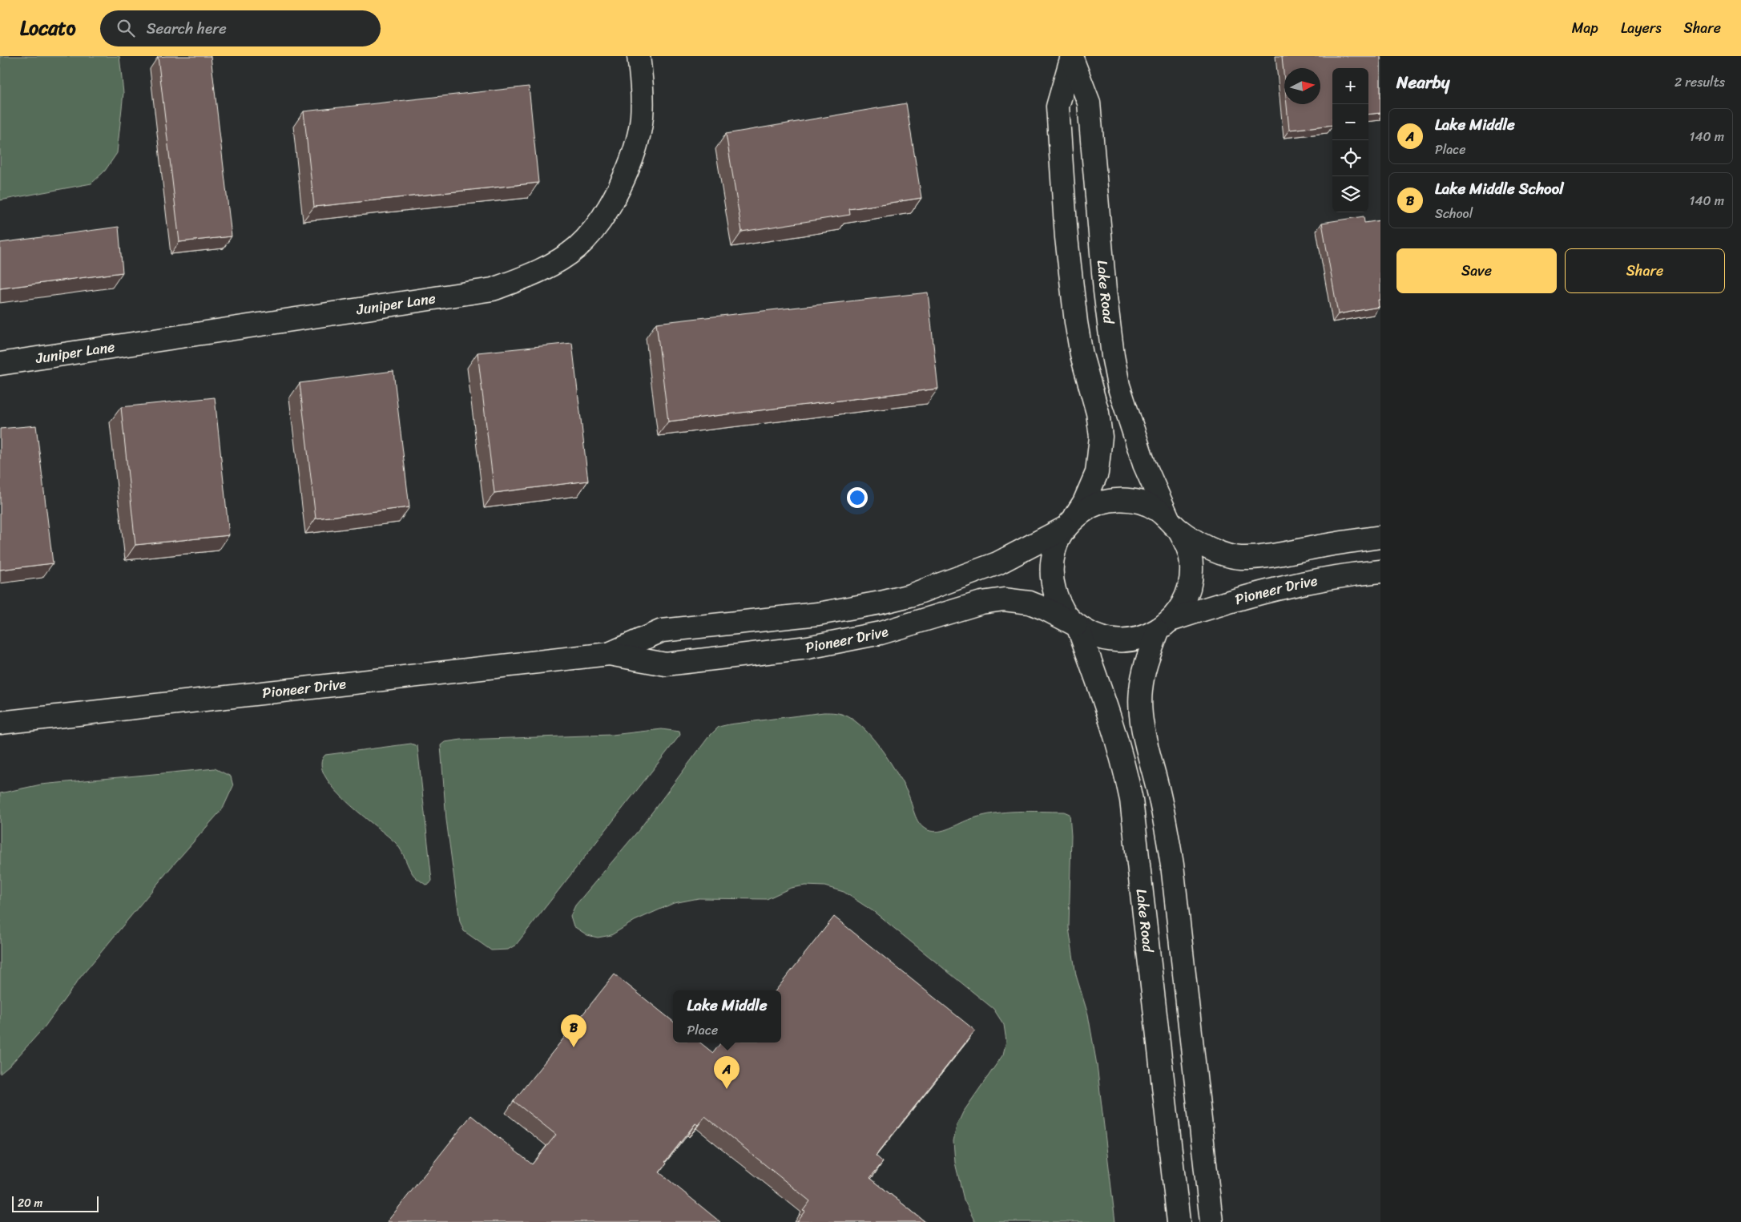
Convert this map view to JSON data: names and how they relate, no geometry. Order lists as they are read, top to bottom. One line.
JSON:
{"streets":{"street":["Lake Road","Juniper Lane","Pioneer Drive"]},"crossings":[["Lake Road","Pioneer Drive"]],"scale_bar":"20 m","north":"right","page":{"header":"Locato","search":"Search here","nav":["Map","Layers","Share"],"heading":["Nearby","2 results"],"map_buttons":["+","−"],"list":[{"mark":"A","name":"Lake Middle","note":"Place","value":"140 m"},{"mark":"B","name":"Lake Middle School","note":"School","value":"140 m"}],"buttons":["Save","Share"],"popup":["Lake Middle","Place"],"pins":["B","A"],"scale":"20 m"}}
